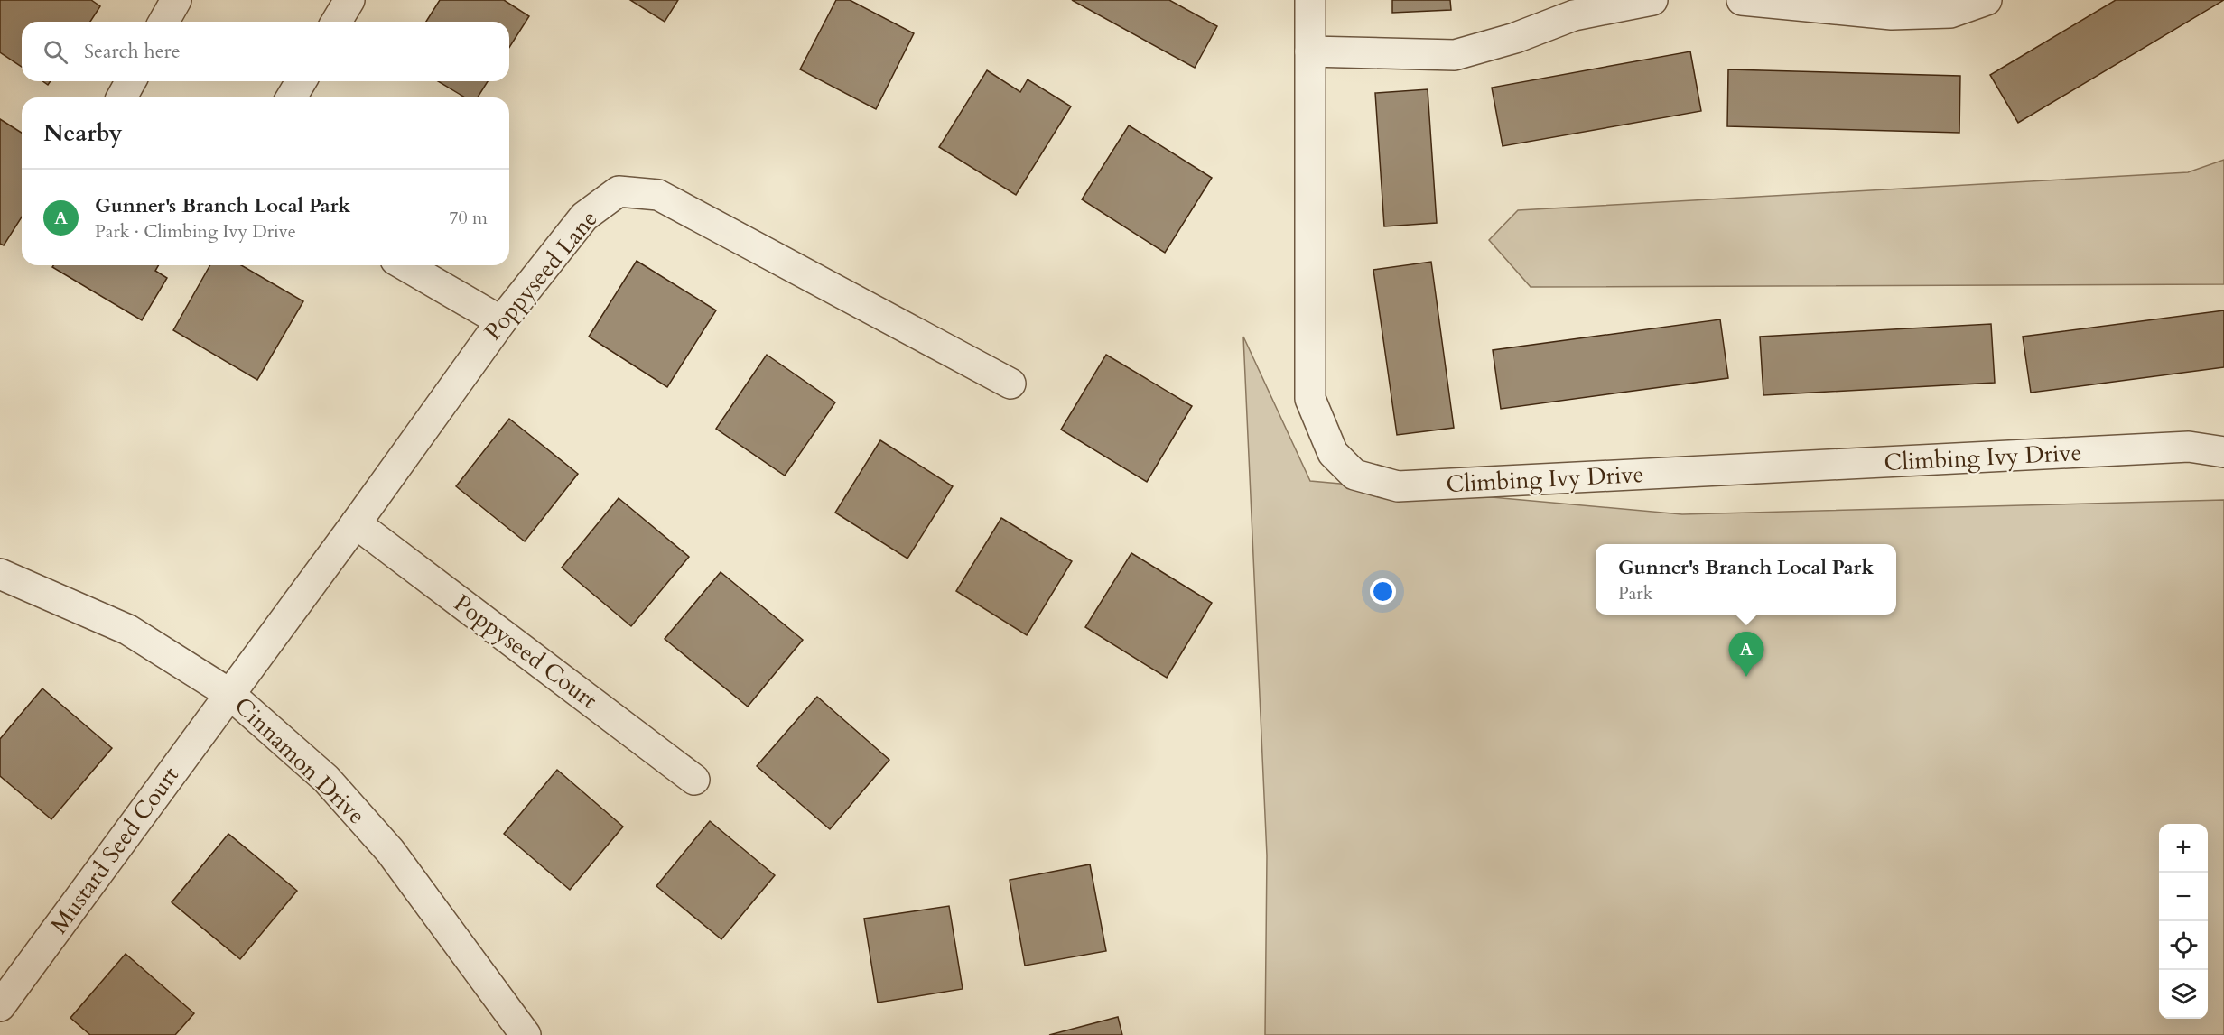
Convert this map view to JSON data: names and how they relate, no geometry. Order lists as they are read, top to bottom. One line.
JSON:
{"streets":{"street":["Poppyseed Lane","Climbing Ivy Drive","Poppyseed Court","Cinnamon Drive","Mustard Seed Court"]},"crossings":[["Poppyseed Lane","Poppyseed Court"],["Poppyseed Lane","Cinnamon Drive"],["Poppyseed Lane","Mustard Seed Court"],["Cinnamon Drive","Mustard Seed Court"]],"page":{"search":"Search here","heading":"Nearby","list":[{"mark":"A","name":"Gunner's Branch Local Park","note":"Park · Climbing Ivy Drive","value":"70 m"}],"popup":["Gunner's Branch Local Park","Park"],"pins":"A","map_buttons":["+","−"]}}
